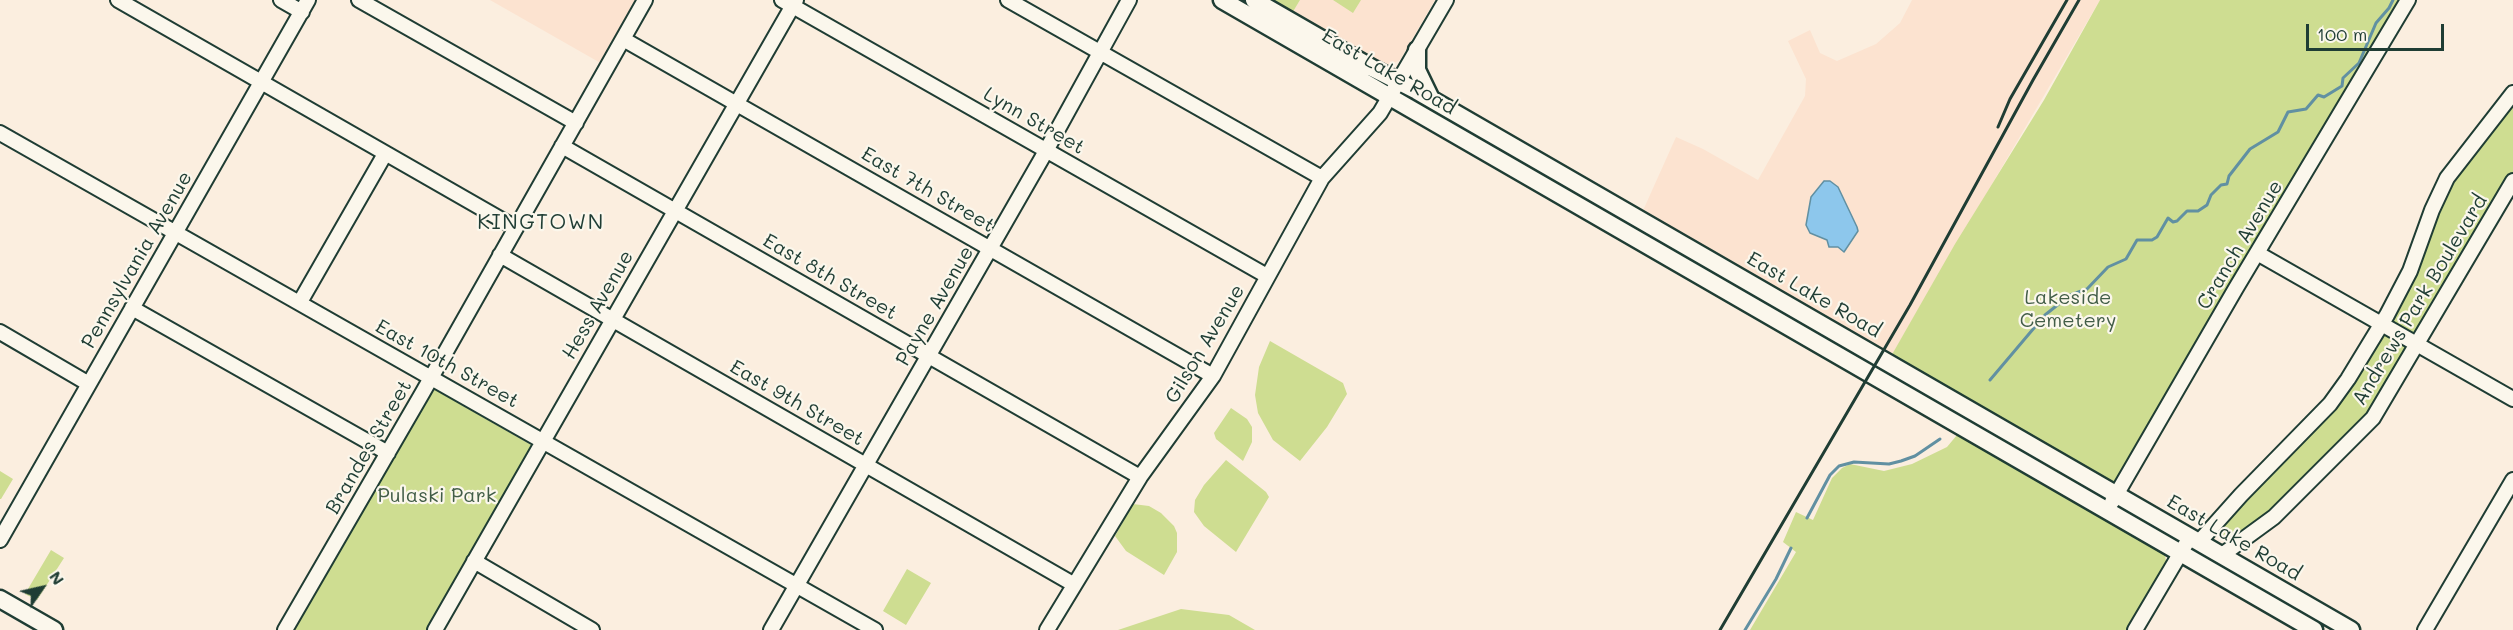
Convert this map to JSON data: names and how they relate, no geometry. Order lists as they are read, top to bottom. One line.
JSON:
{"streets":{"main road":["East Lake Road"],"street":["Lynn Street","East 7th Street","Cranch Avenue","Pennsylvania Avenue","East 8th Street","Andrews Park Boulevard","Hess Avenue","Payne Avenue","Gilson Avenue","East 10th Street","East 9th Street","Brandes Street"]},"crossings":[["East Lake Road","Cranch Avenue"],["East Lake Road","Andrews Park Boulevard"],["East Lake Road","Gilson Avenue"],["Lynn Street","Hess Avenue"],["Lynn Street","Payne Avenue"],["Lynn Street","Gilson Avenue"],["East 7th Street","Hess Avenue"],["East 7th Street","Payne Avenue"],["East 7th Street","Gilson Avenue"],["East 7th Street","Brandes Street"],["Pennsylvania Avenue","East 10th Street"],["East 8th Street","Hess Avenue"],["East 8th Street","Payne Avenue"],["East 8th Street","Gilson Avenue"],["East 8th Street","Brandes Street"],["Hess Avenue","East 10th Street"],["Hess Avenue","East 9th Street"],["Payne Avenue","East 10th Street"],["Payne Avenue","East 9th Street"],["Gilson Avenue","East 9th Street"],["East 10th Street","Brandes Street"],["East 9th Street","Brandes Street"]],"districts":["KINGTOWN"],"parks":["Lakeside Cemetery","Pulaski Park"],"scale_bar":"100 m","north":"top right"}
